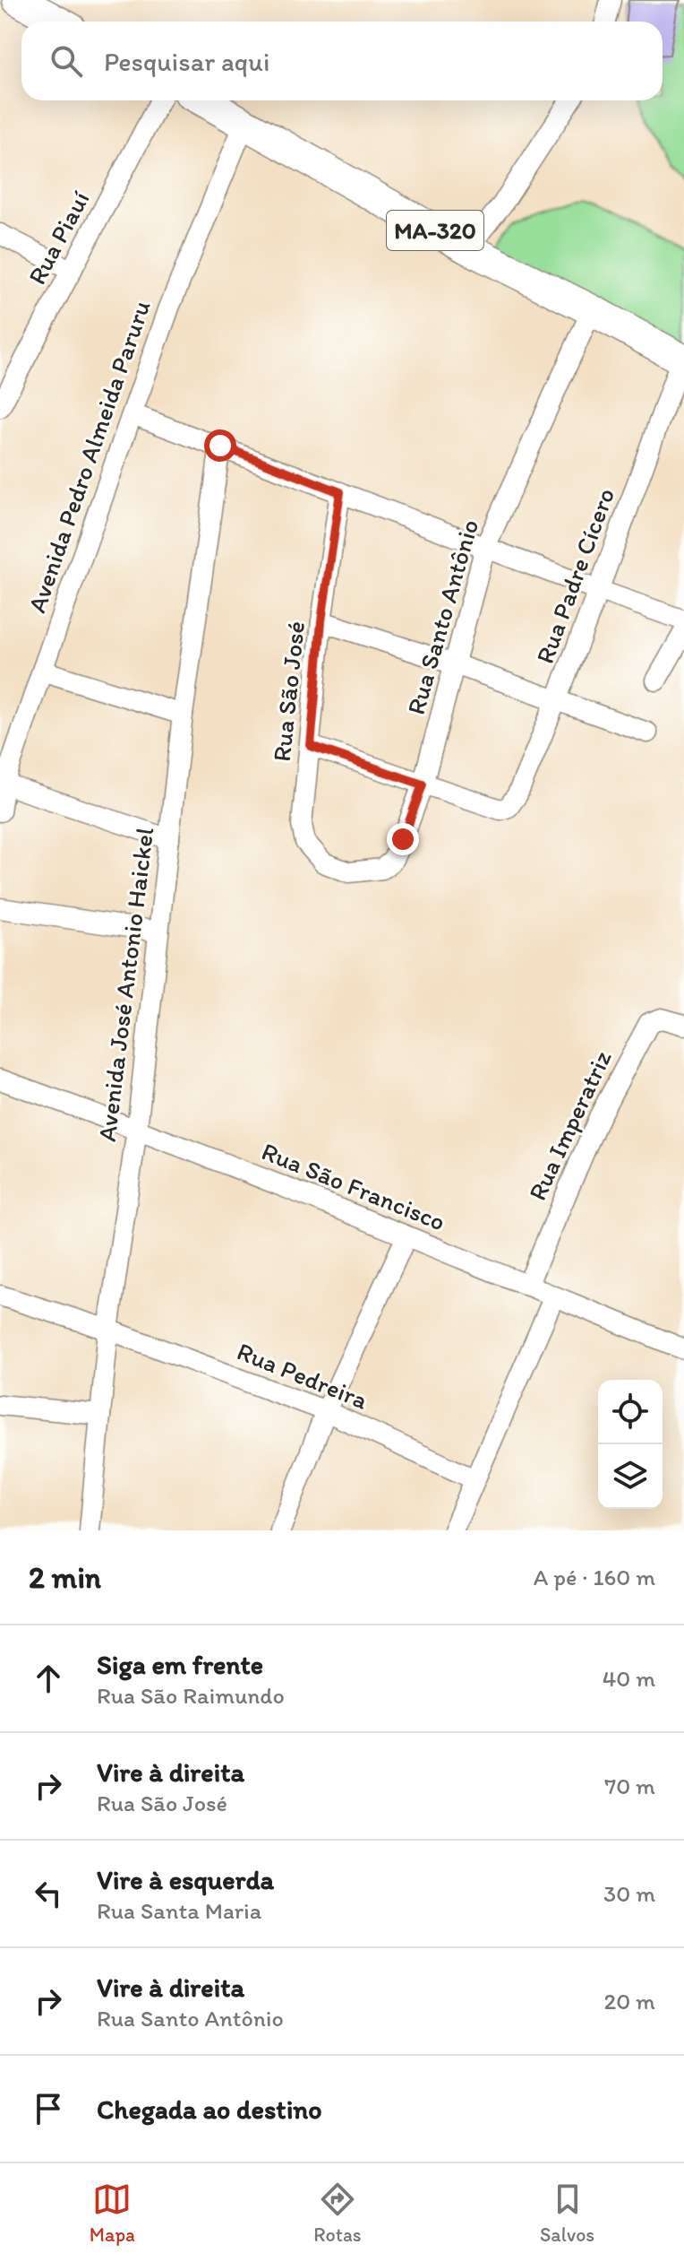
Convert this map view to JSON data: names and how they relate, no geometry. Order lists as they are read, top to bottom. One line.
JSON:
{"streets":{"main road":["MA-320"],"street":["Rua Piauí","Avenida Pedro Almeida Paruru","Rua Padre Cícero","Rua Santo Antônio","Rua São José","Avenida José Antonio Haickel","Rua Imperatriz","Rua São Francisco","Rua Pedreira"]},"crossings":[["MA-320","Avenida Pedro Almeida Paruru"],["MA-320","Rua Padre Cícero"],["MA-320","Rua Santo Antônio"],["Rua Padre Cícero","Rua Santo Antônio"],["Rua Santo Antônio","Rua São José"],["Avenida José Antonio Haickel","Rua São Francisco"],["Avenida José Antonio Haickel","Rua Pedreira"],["Rua Imperatriz","Rua São Francisco"]],"page":{"search":"Pesquisar aqui","heading":["2 min","A pé · 160 m"],"list":[["Siga em frente","Rua São Raimundo","40 m"],["Vire à direita","Rua São José","70 m"],["Vire à esquerda","Rua Santa Maria","30 m"],["Vire à direita","Rua Santo Antônio","20 m"],"Chegada ao destino"],"nav":["Mapa","Rotas","Salvos"]}}
